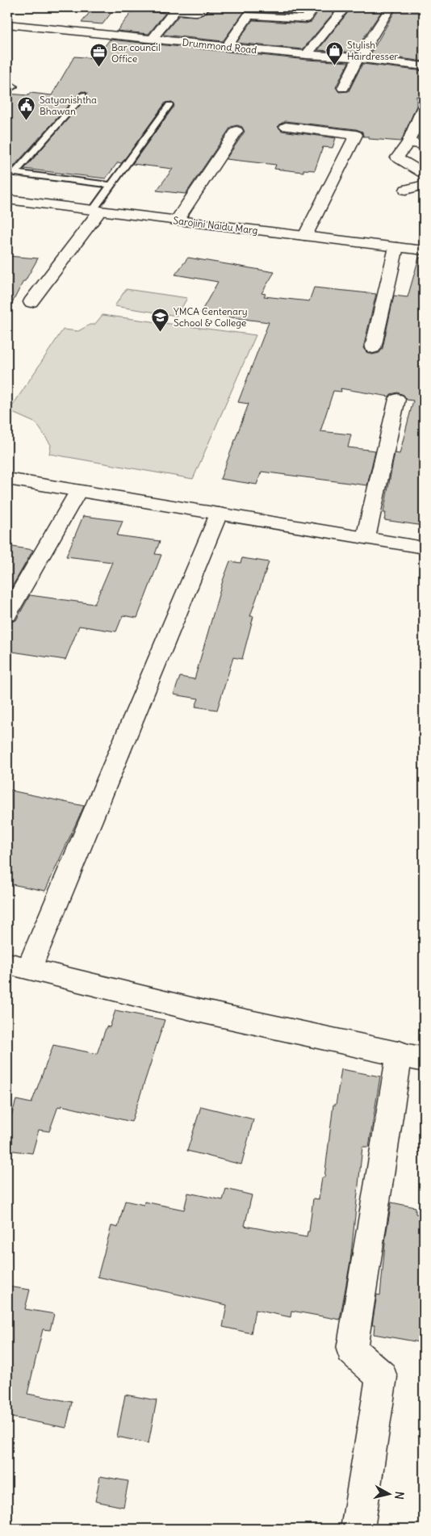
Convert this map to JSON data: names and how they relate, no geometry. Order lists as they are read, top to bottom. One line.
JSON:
{"streets":{"street":["Drummond Road","Sarojini Naidu Marg"]},"places":{"shop":["Stylish Hairdresser"],"office":["Bar council Office"],"public building":["Satyanishtha Bhawan"],"school or university":["YMCA Centenary School & College"]},"north":"right"}
